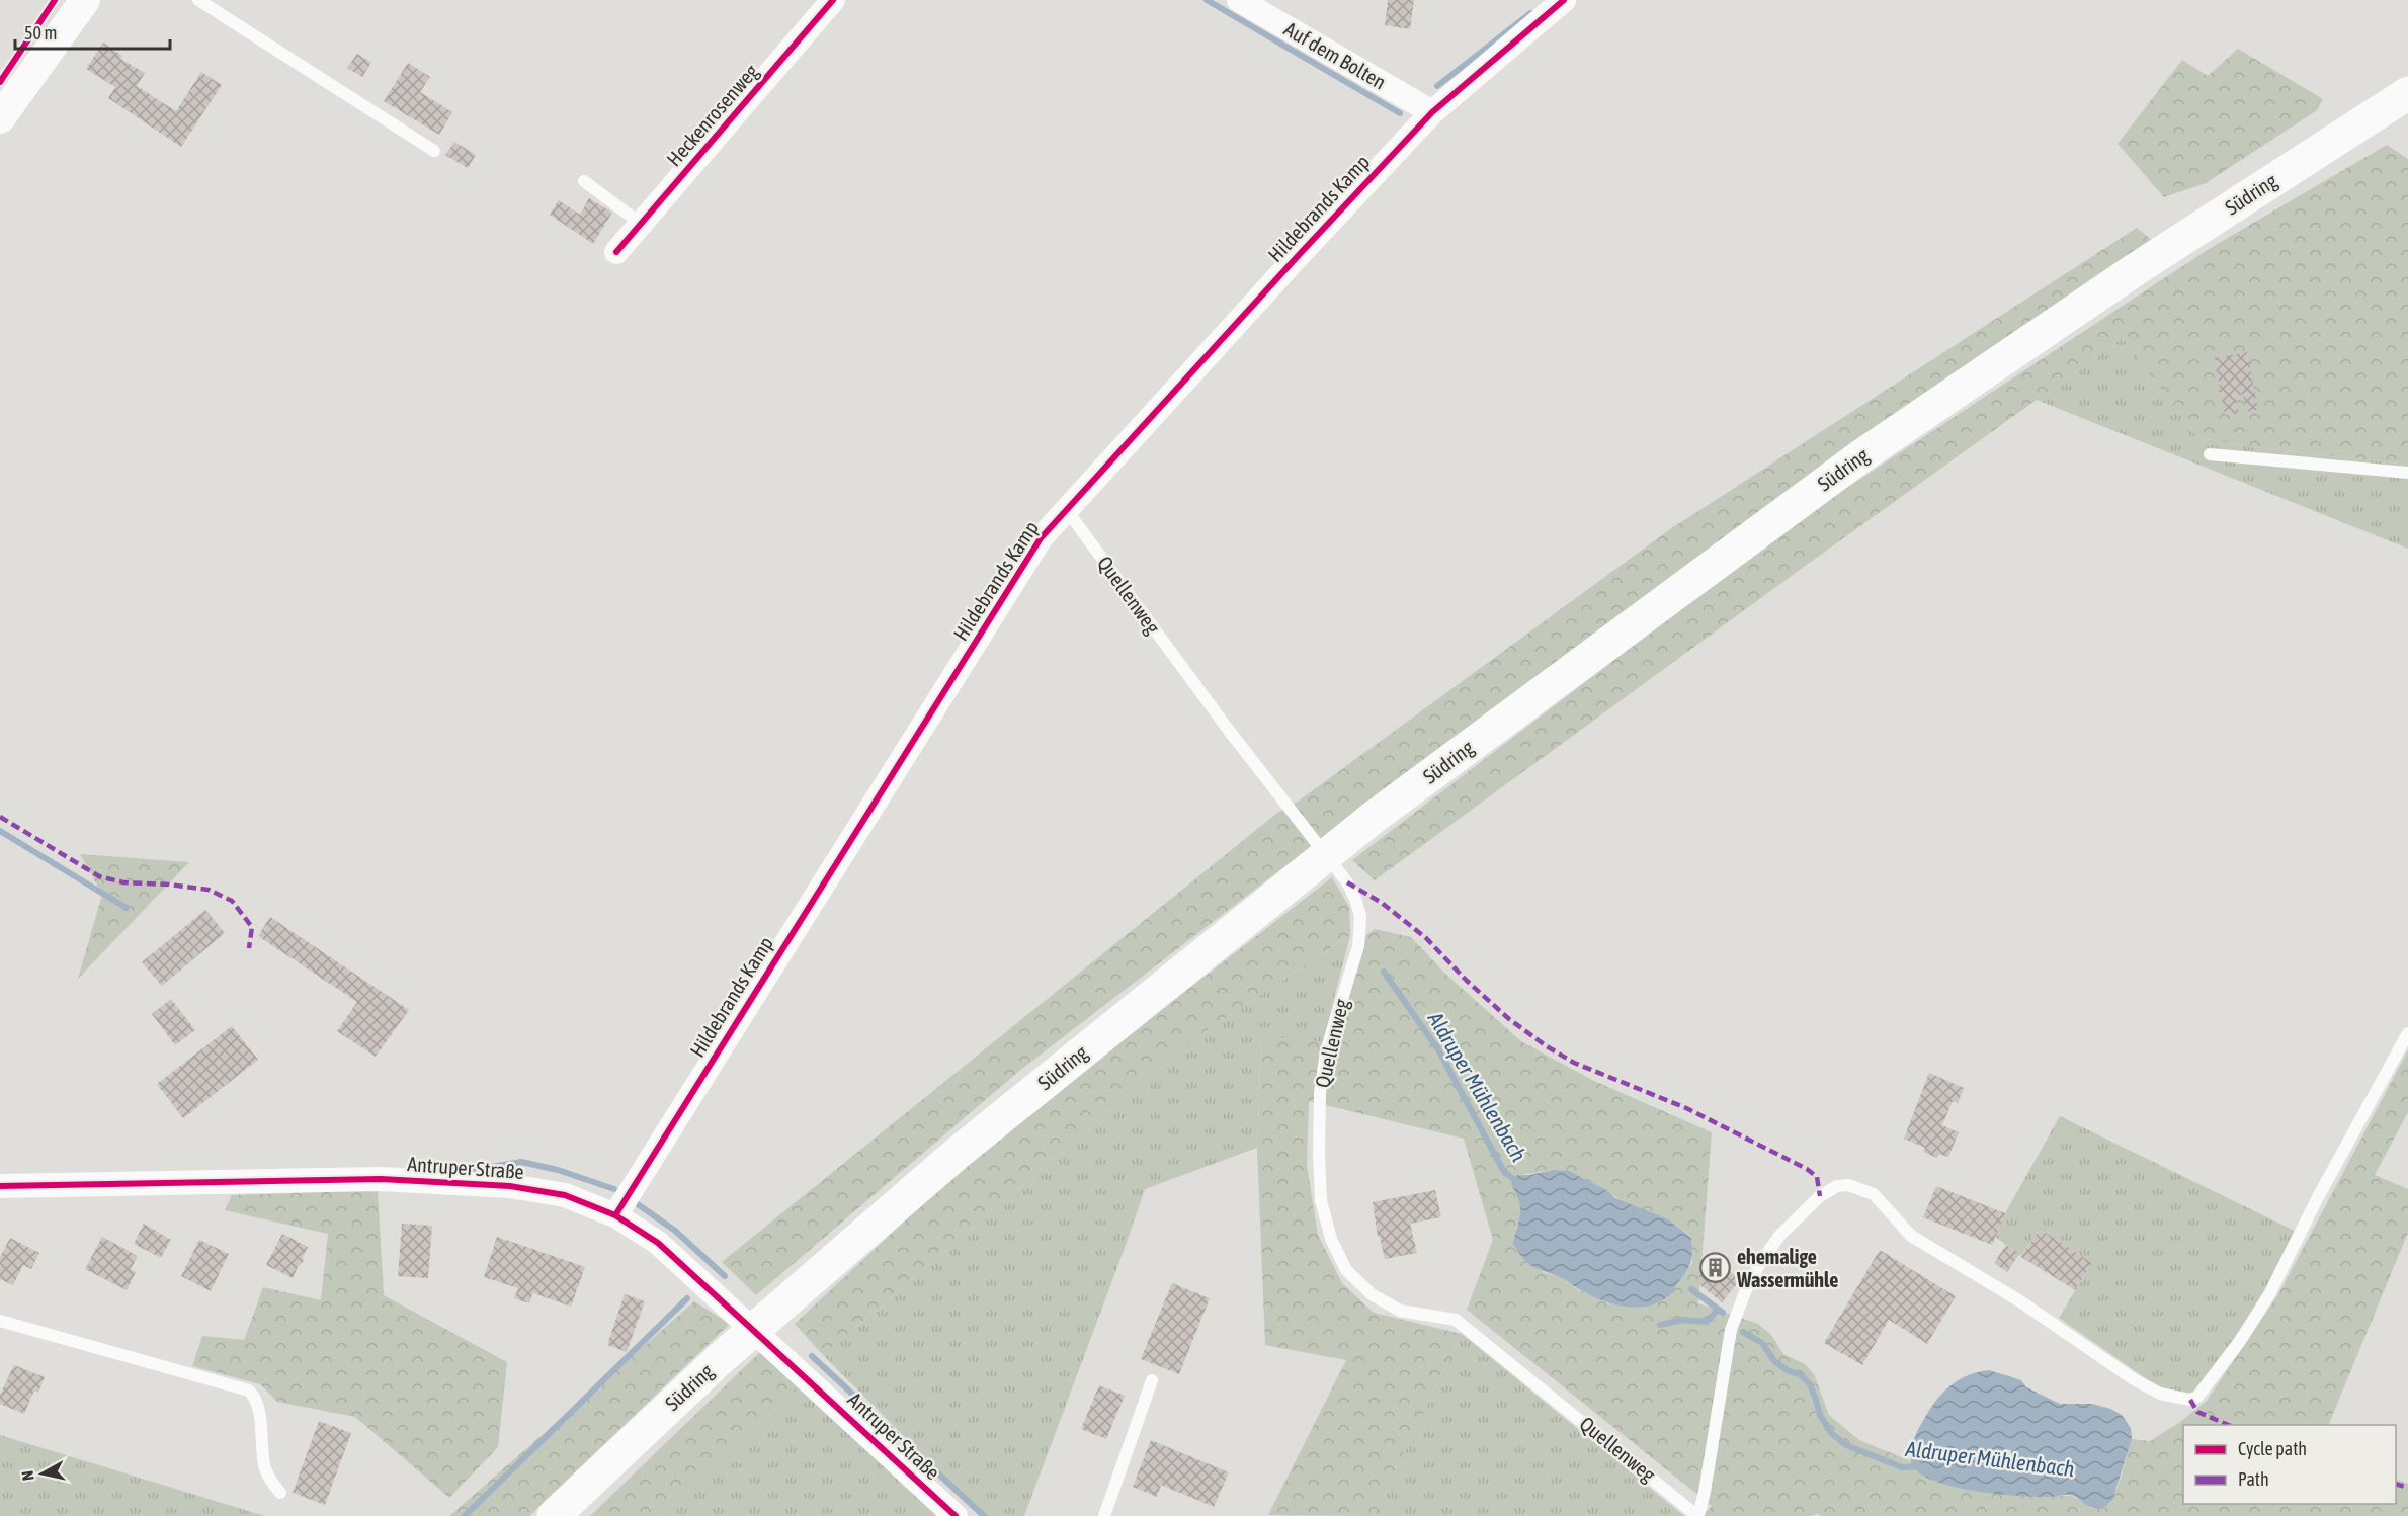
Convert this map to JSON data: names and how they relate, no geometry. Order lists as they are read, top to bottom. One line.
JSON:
{"streets":{"main road":["Südring"],"street":["Auf dem Bolten","Heckenrosenweg","Hildebrands Kamp","Antruper Straße"],"lane":["Quellenweg"]},"crossings":[["Auf dem Bolten","Hildebrands Kamp"],["Hildebrands Kamp","Quellenweg"],["Hildebrands Kamp","Antruper Straße"]],"water":["Aldruper Mühlenbach"],"places":{"building":["ehemalige Wassermühle"]},"legend":["Cycle path","Path"],"scale_bar":"50 m","north":"left"}
